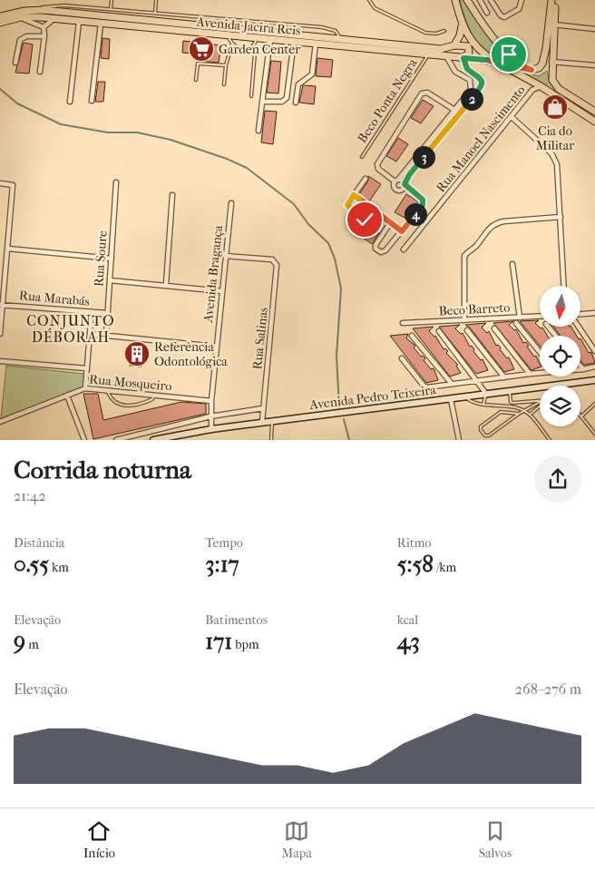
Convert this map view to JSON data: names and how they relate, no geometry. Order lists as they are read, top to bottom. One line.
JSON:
{"streets":{"main road":["Avenida Jacira Reis"],"street":["Rua Manoel Nascimento","Rua Soure","Avenida Bragança","Rua Marabás","Beco Barreto","Rua Salinas","Rua Mosqueiro","Avenida Pedro Teixeira"],"lane":["Beco Ponta Negra"]},"crossings":[["Avenida Jacira Reis","Beco Ponta Negra"],["Rua Soure","Rua Marabás"],["Avenida Bragança","Rua Salinas"],["Avenida Bragança","Rua Mosqueiro"],["Avenida Bragança","Avenida Pedro Teixeira"],["Rua Salinas","Avenida Pedro Teixeira"]],"districts":["CONJUNTO DÉBORAH"],"places":{"supermarket":["Garden Center"],"shop":["Cia do Militar"],"building":["Referência Odontológica"]},"north":"bottom","page":{"pins":["2","3","4"],"heading":["Corrida noturna","21:42"],"stats":[["Distância","0.55 km"],["Tempo","3:17"],["Ritmo","5:58 /km"],["Elevação","9 m"],["Batimentos","171 bpm"],["kcal","43"]],"chart":["Elevação","268–276 m"],"tabs":["Início","Mapa","Salvos"]}}
